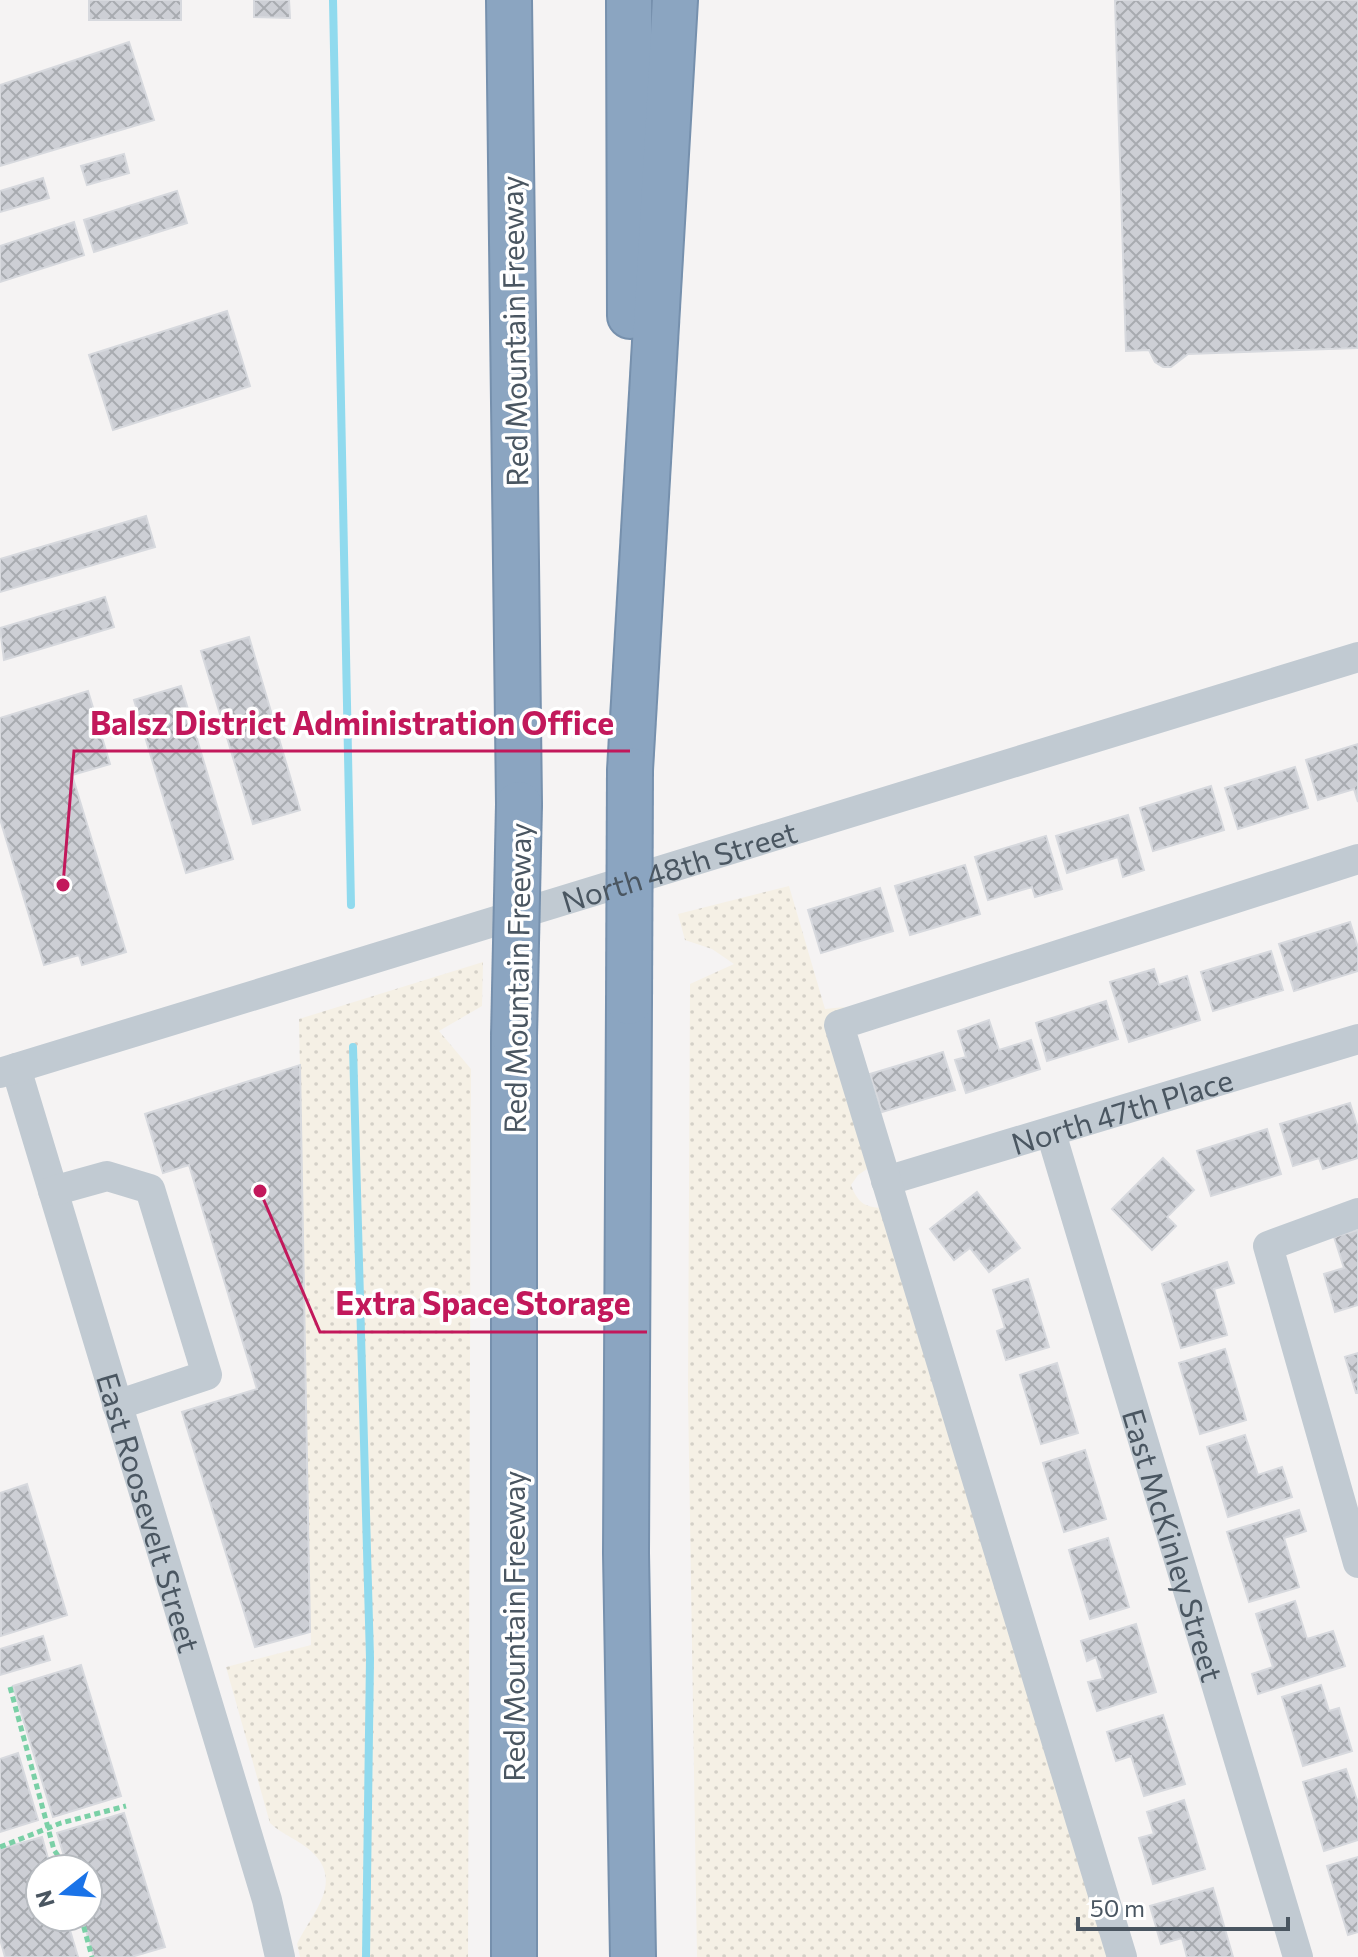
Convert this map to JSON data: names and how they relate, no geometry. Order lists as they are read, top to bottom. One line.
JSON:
{"streets":{"highway":["Red Mountain Freeway"],"street":["North 48th Street","North 47th Place","East Roosevelt Street","East McKinley Street"]},"crossings":[["North 48th Street","East Roosevelt Street"],["North 47th Place","East McKinley Street"]],"places":["Balsz District Administration Office","Extra Space Storage"],"scale_bar":"50 m","north":"left"}
